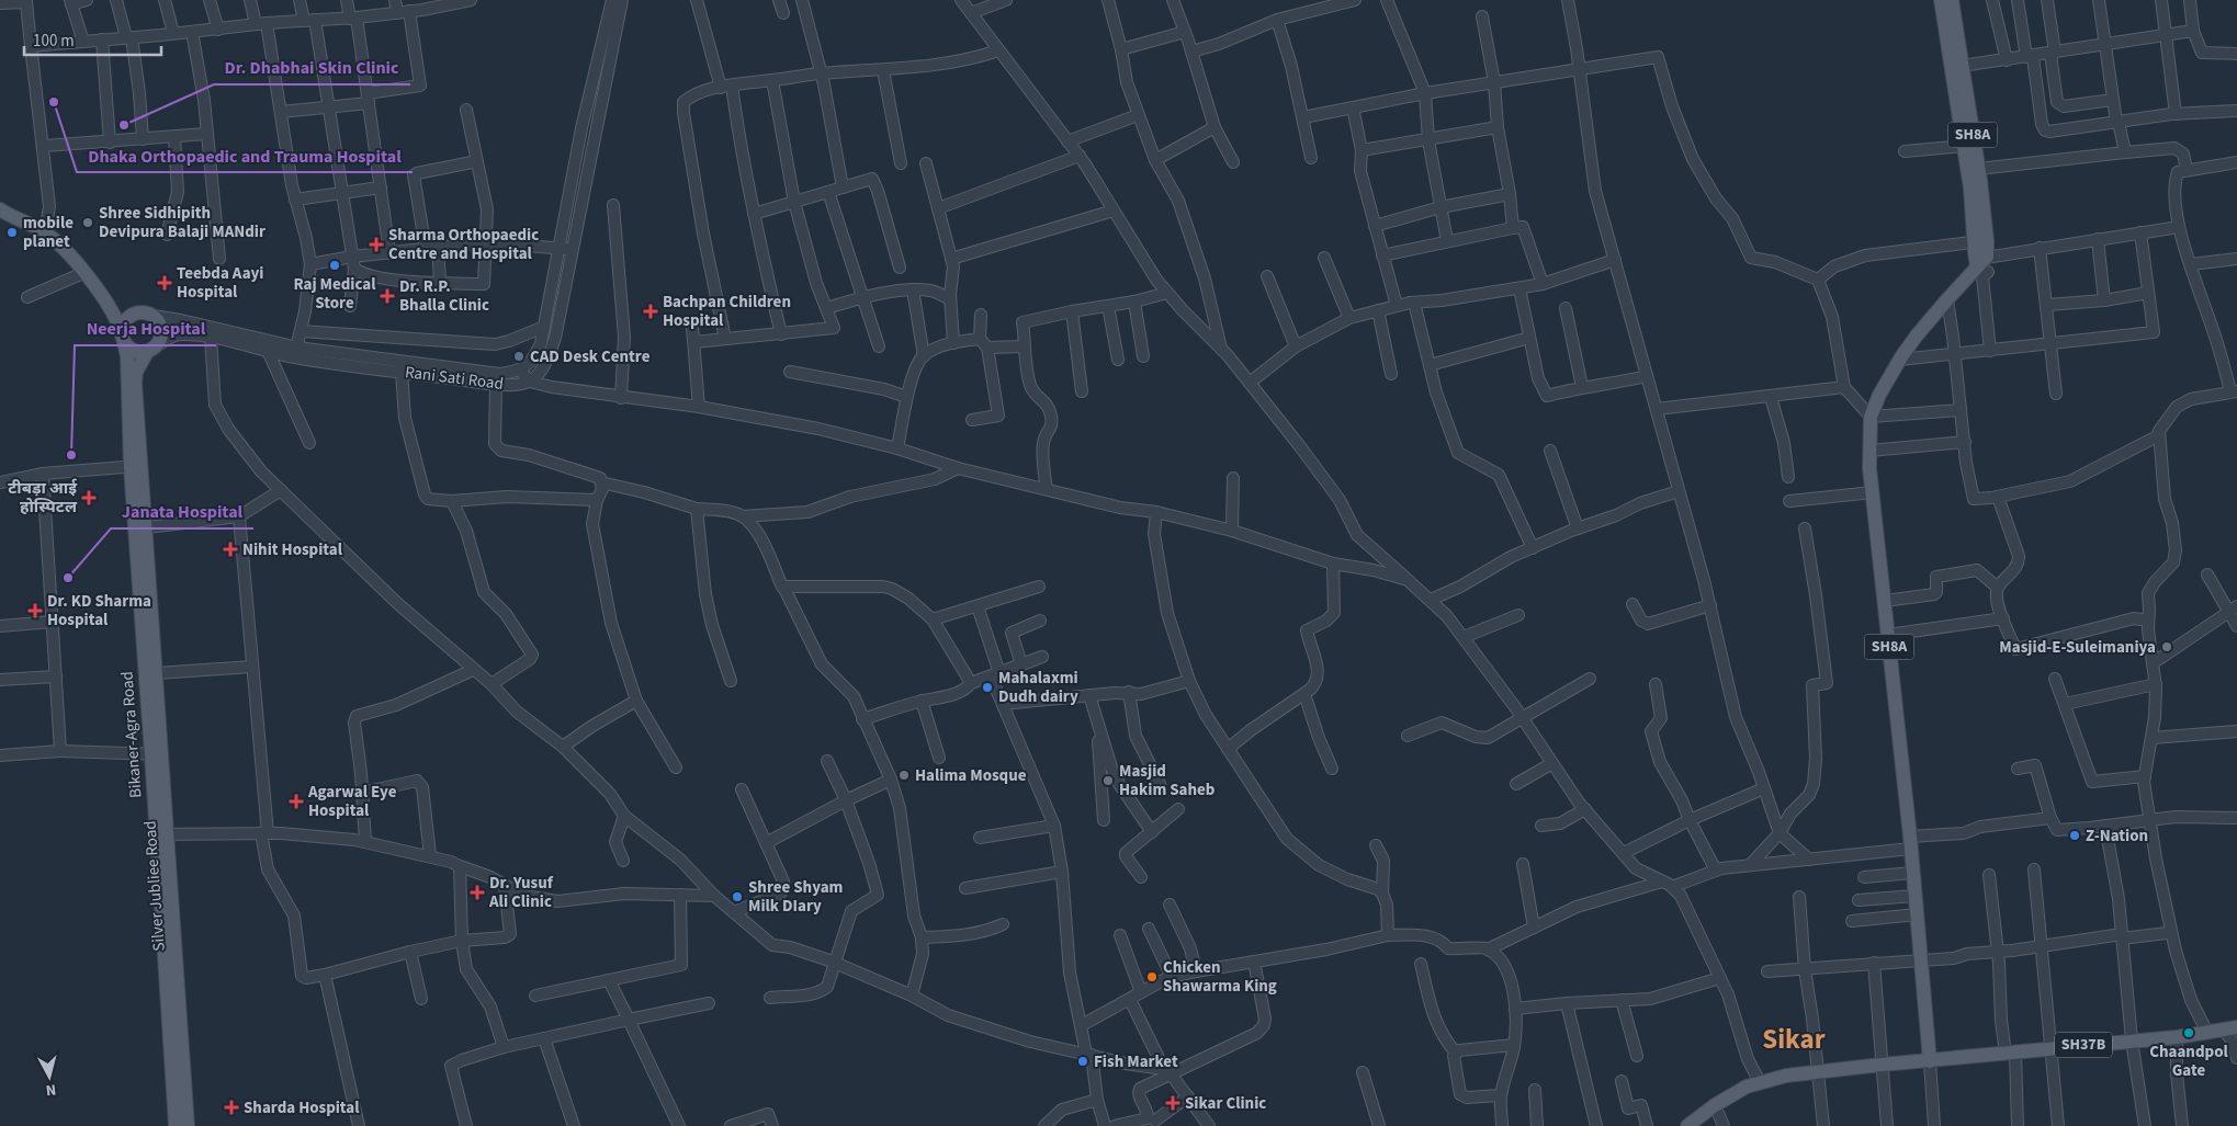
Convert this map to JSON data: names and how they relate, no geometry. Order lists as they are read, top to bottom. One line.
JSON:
{"streets":{"main road":["SH8A","Bikaner-Agra Road","Silver Jubliee Road","SH37B"],"street":["Rani Sati Road"]},"crossings":[["SH8A","SH37B"],["Rani Sati Road","Bikaner-Agra Road"],["Rani Sati Road","Silver Jubliee Road"],["Bikaner-Agra Road","Silver Jubliee Road"]],"districts":["Sikar"],"places":{"other":["Dhaka Orthopaedic and Trauma Hospital","Dr. Dhabhai Skin Clinic","Shree Sidhipith Devipura Balaji MANdir","mobile planet","Raj Medical Store","CAD Desk Centre","Neerja Hospital","Janata Hospital","Masjid-E-Suleimaniya","Mahalaxmi Dudh dairy","Halima Mosque","Masjid Hakim Saheb","Z-Nation","Shree Shyam Milk DIary","Chicken Shawarma King","Chaandpol Gate","Fish Market"],"health":["Sharma Orthopaedic Centre and Hospital","Teebda Aayi Hospital","Dr. R.P. Bhalla Clinic","Bachpan Children Hospital","टीबड़ा आई होस्पिटल","Nihit Hospital","Dr. KD Sharma Hospital","Agarwal Eye Hospital","Dr. Yusuf Ali Clinic","Sikar Clinic","Sharda Hospital"]},"scale_bar":"100 m","north":"bottom"}
